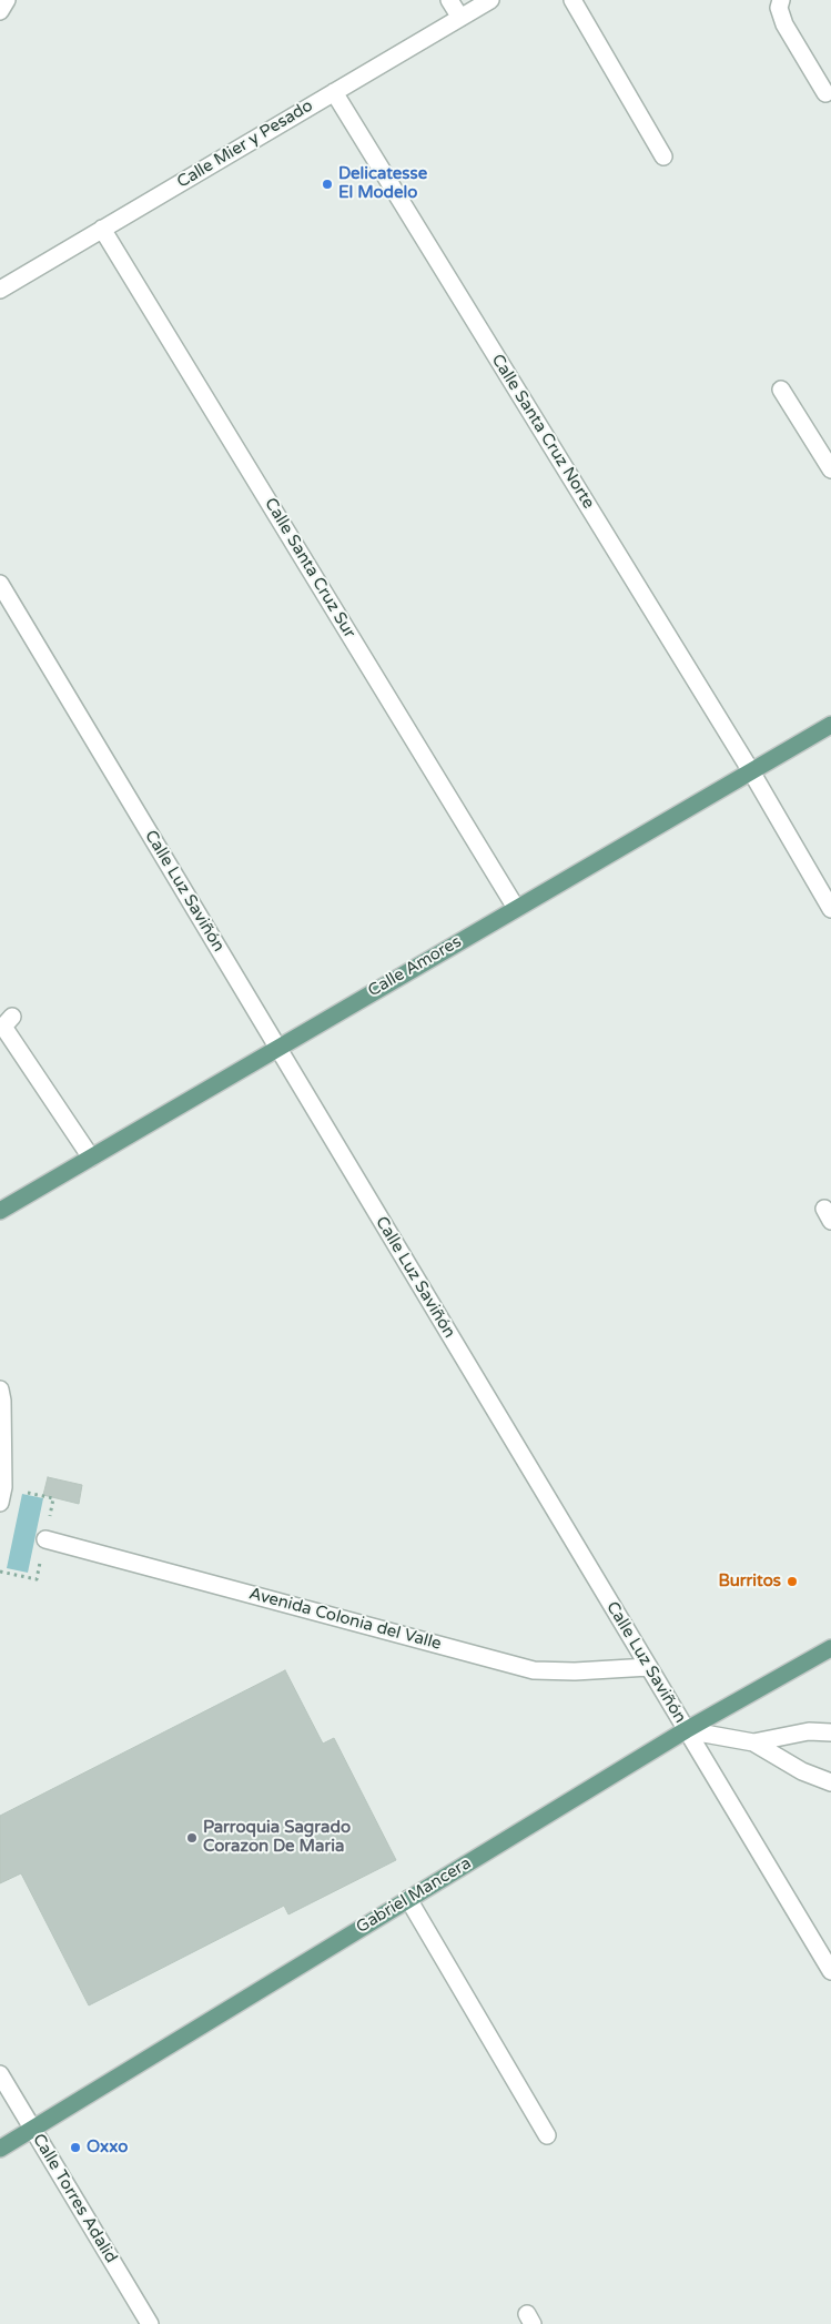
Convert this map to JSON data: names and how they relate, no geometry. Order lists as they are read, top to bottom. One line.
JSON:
{"streets":{"main road":["Calle Amores","Gabriel Mancera"],"street":["Calle Mier y Pesado","Calle Santa Cruz Norte","Calle Santa Cruz Sur","Calle Luz Saviñón","Avenida Colonia del Valle","Calle Torres Adalid"]},"crossings":[["Calle Mier y Pesado","Calle Santa Cruz Norte"],["Calle Mier y Pesado","Calle Santa Cruz Sur"],["Calle Santa Cruz Norte","Calle Amores"],["Calle Santa Cruz Sur","Calle Amores"],["Calle Luz Saviñón","Calle Amores"],["Calle Luz Saviñón","Avenida Colonia del Valle"],["Calle Luz Saviñón","Gabriel Mancera"],["Gabriel Mancera","Calle Torres Adalid"]],"places":["Delicatesse El Modelo","Burritos","Parroquia Sagrado Corazon De Maria","Oxxo"]}
